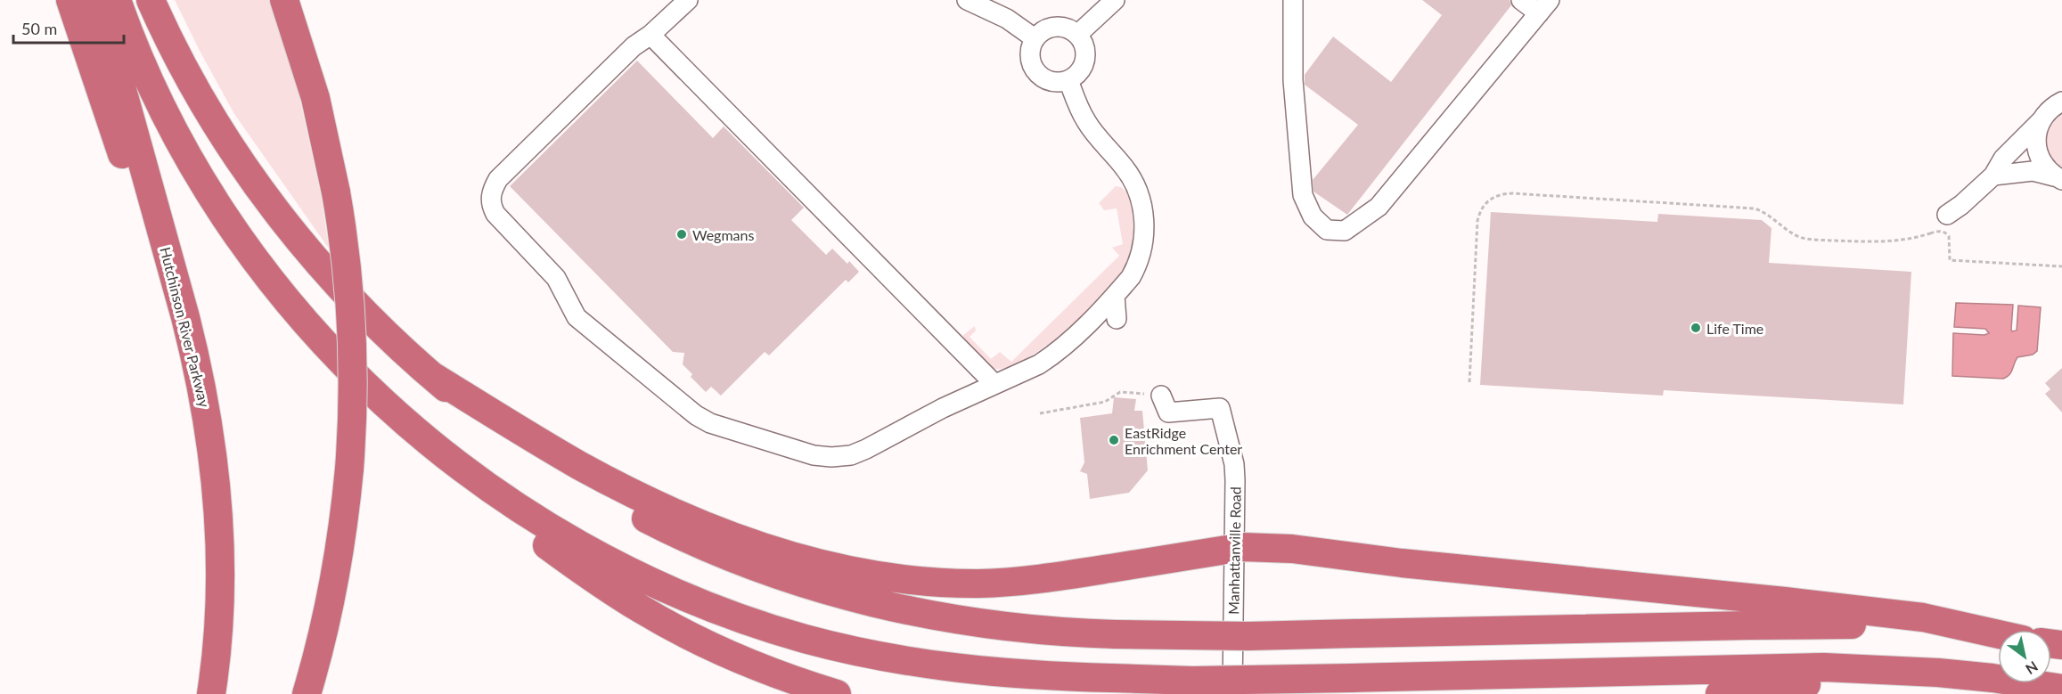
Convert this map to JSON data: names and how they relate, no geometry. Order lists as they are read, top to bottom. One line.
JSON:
{"streets":{"highway":["Hutchinson River Parkway"],"street":["Manhattanville Road"]},"places":["Wegmans","Life Time","EastRidge Enrichment Center"],"scale_bar":"50 m","north":"bottom right"}
